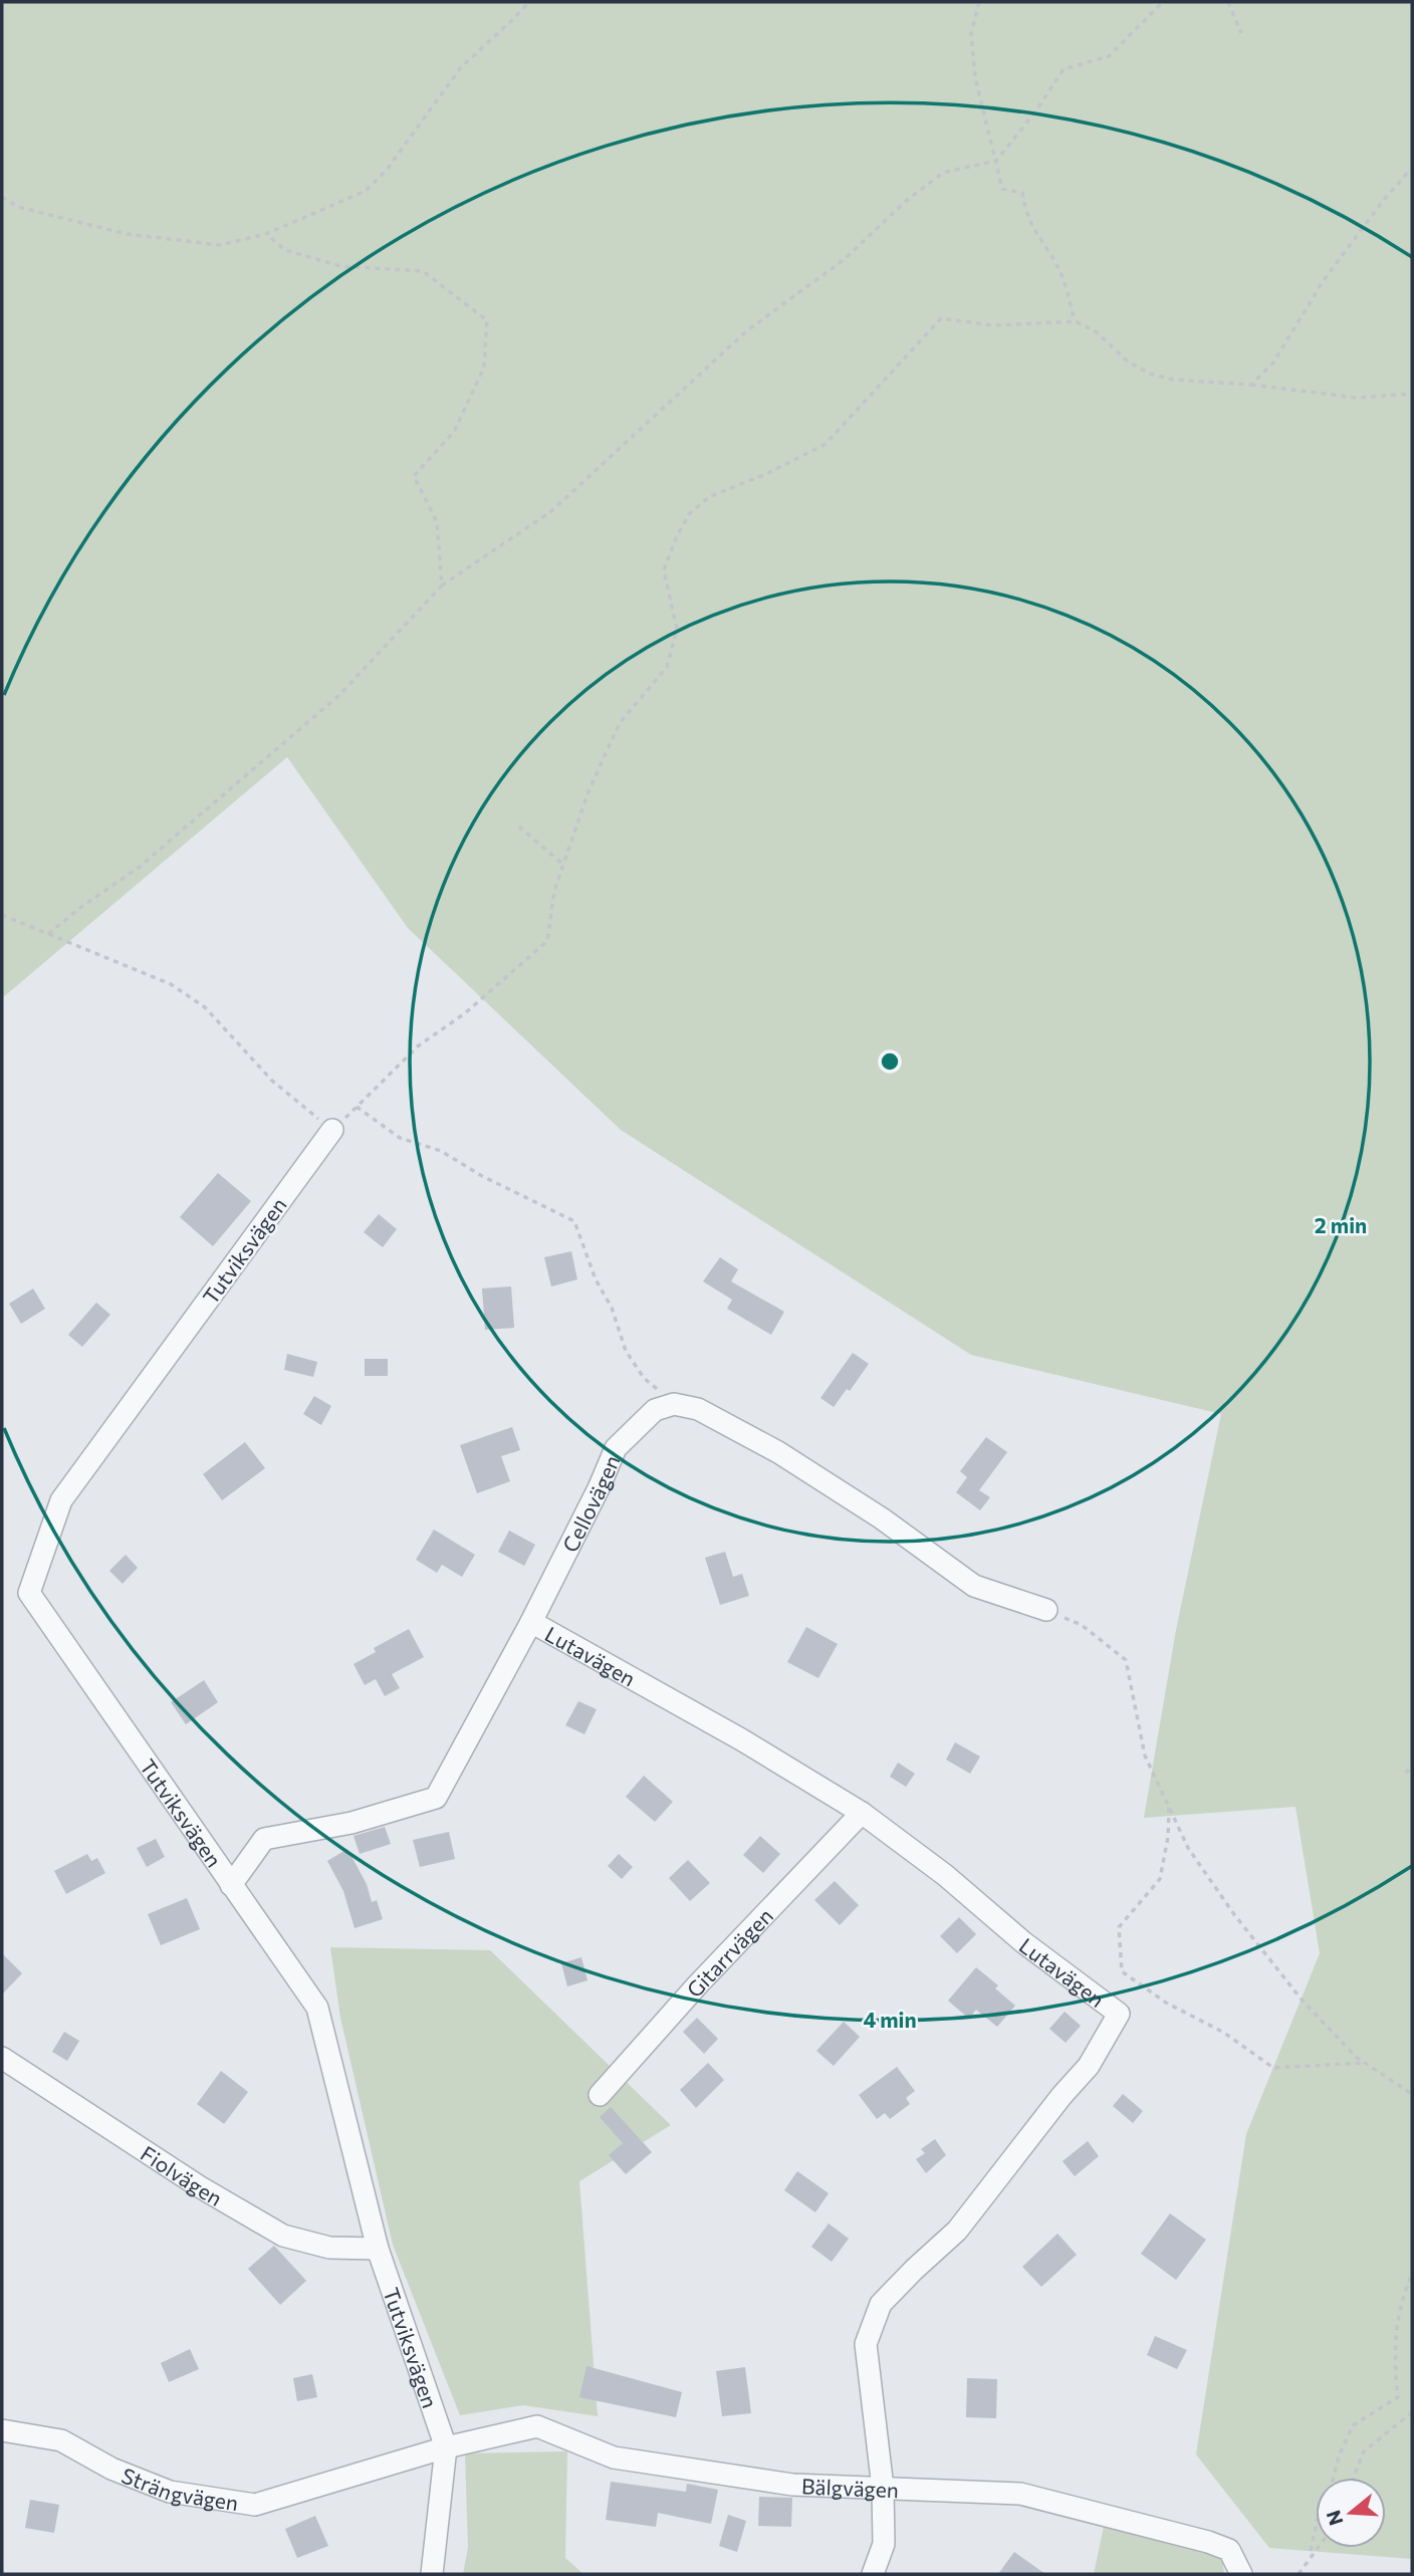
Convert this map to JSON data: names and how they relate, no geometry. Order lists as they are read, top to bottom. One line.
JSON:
{"streets":{"street":["Tutviksvägen","Cellovägen","Lutavägen","Gitarrvägen","Fiolvägen","Strängvägen","Bälgvägen"]},"crossings":[["Tutviksvägen","Cellovägen"],["Tutviksvägen","Fiolvägen"],["Tutviksvägen","Strängvägen"],["Tutviksvägen","Bälgvägen"],["Cellovägen","Lutavägen"],["Lutavägen","Gitarrvägen"],["Lutavägen","Bälgvägen"],["Strängvägen","Bälgvägen"]],"north":"left","rings":["2 min","4 min"]}
